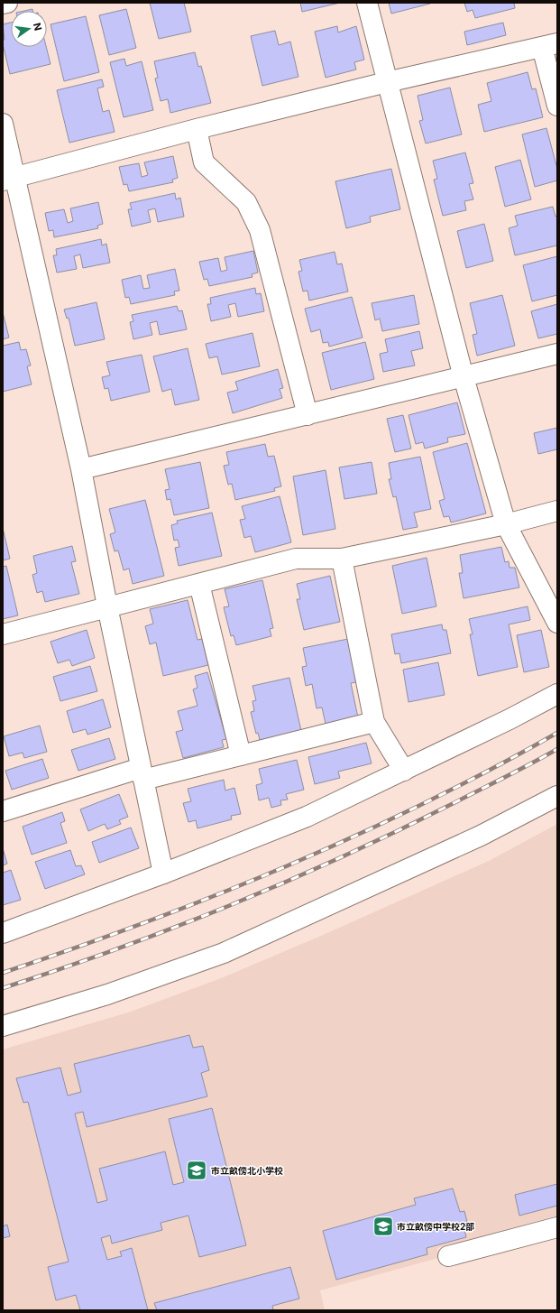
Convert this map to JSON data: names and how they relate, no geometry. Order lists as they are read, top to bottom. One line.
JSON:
{"places":{"school or university":["市立畝傍北小学校","市立畝傍中学校2部"]},"north":"right"}
